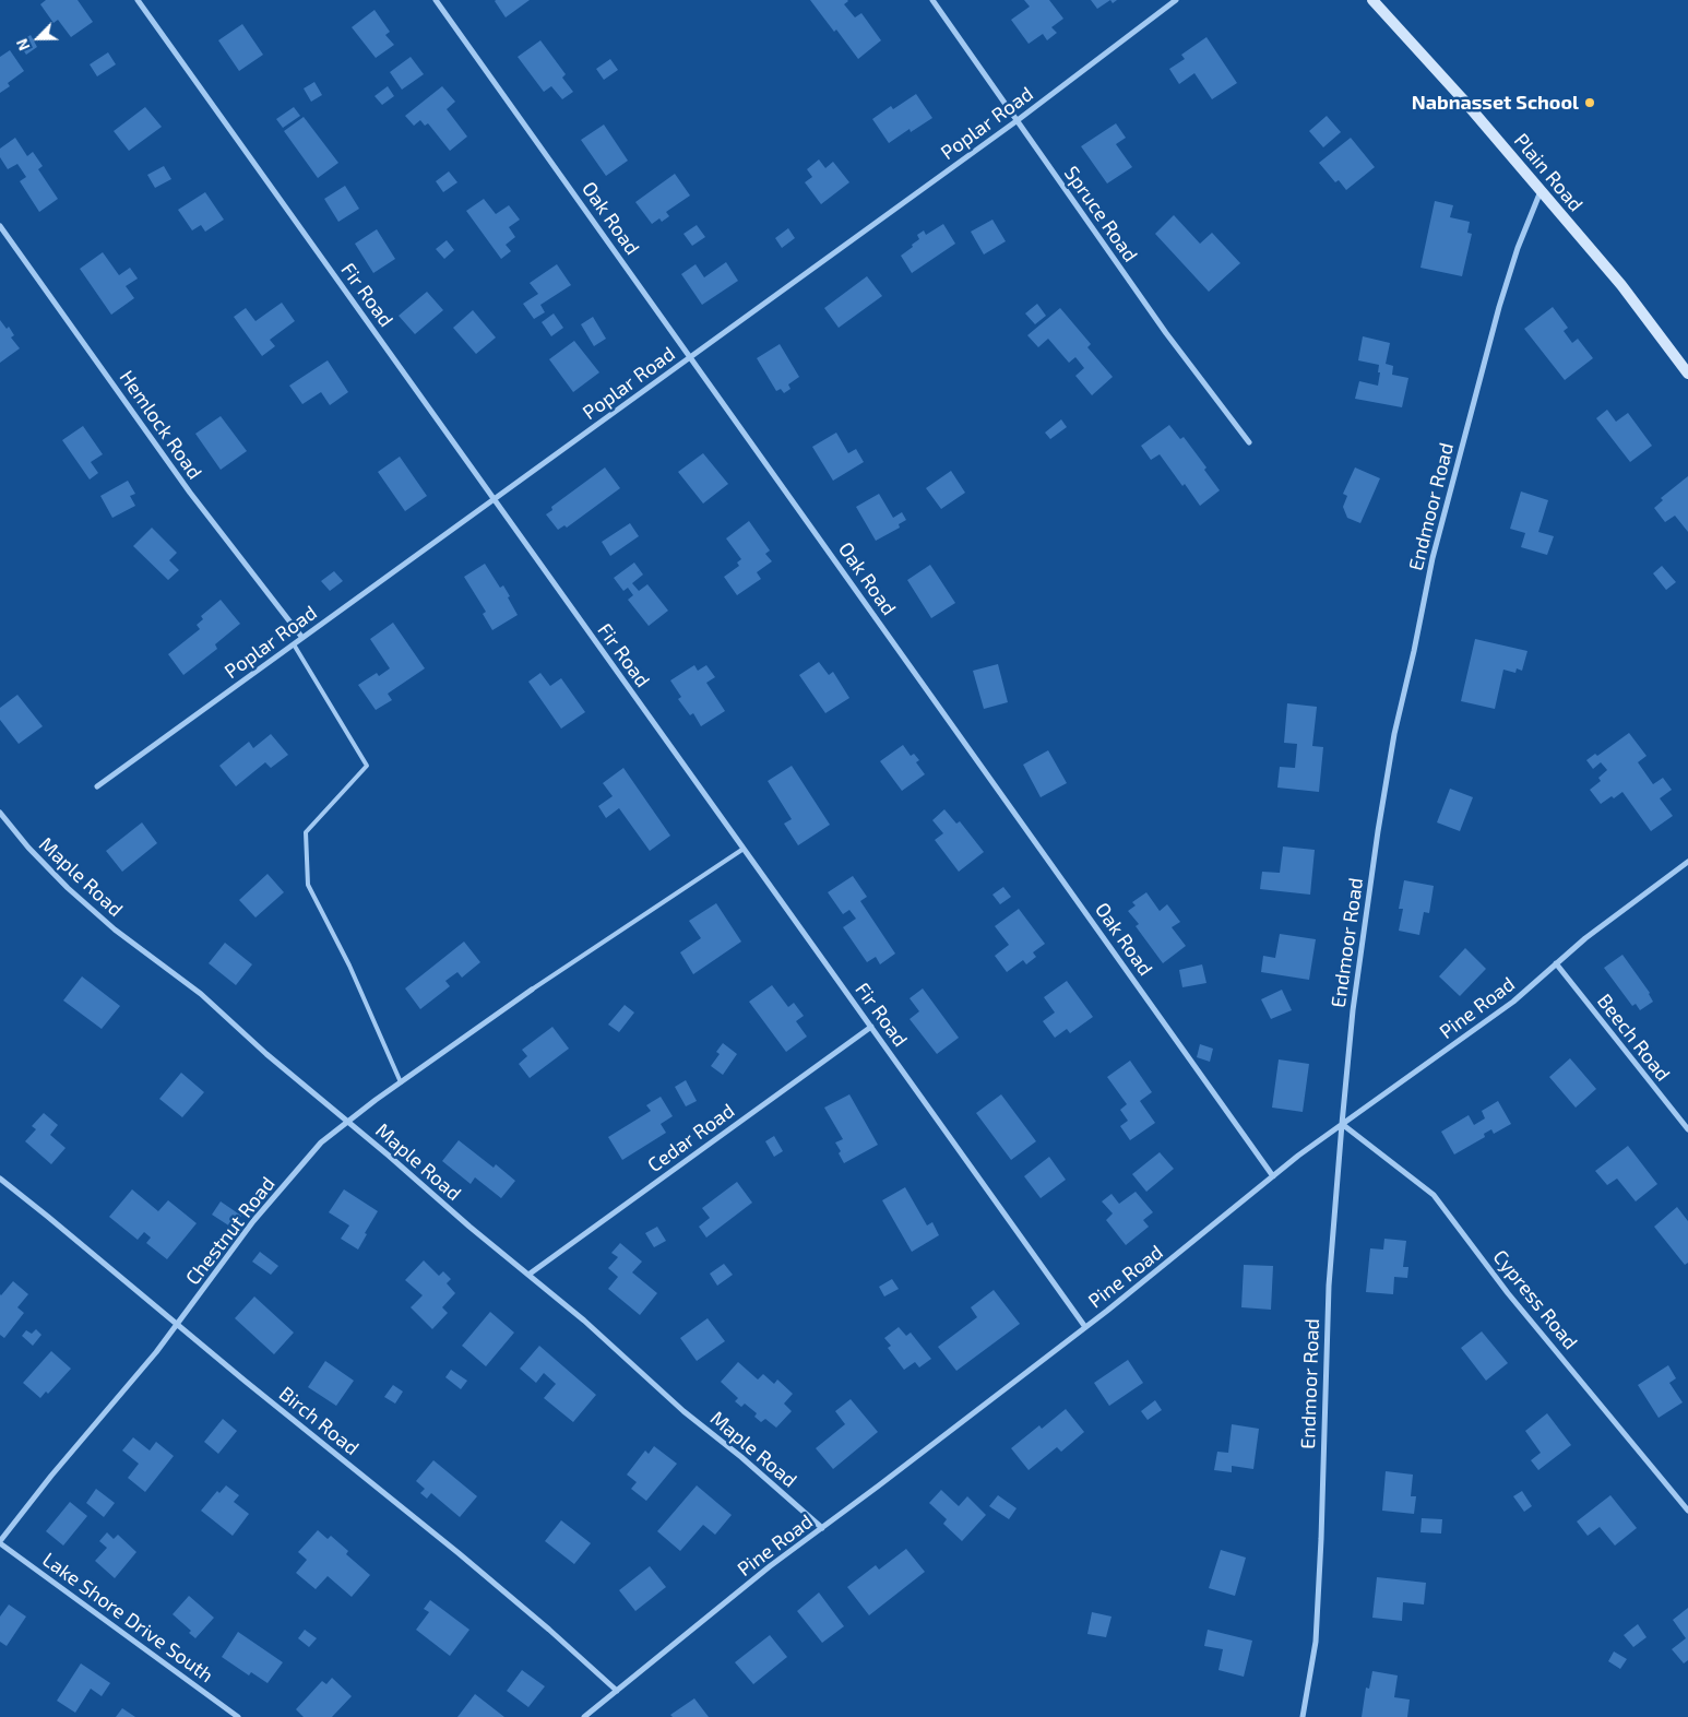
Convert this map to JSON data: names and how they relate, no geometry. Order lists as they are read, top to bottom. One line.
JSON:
{"streets":{"main road":["Plain Road"],"street":["Poplar Road","Spruce Road","Oak Road","Fir Road","Hemlock Road","Endmoor Road","Maple Road","Pine Road","Beech Road","Cedar Road","Chestnut Road","Cypress Road","Birch Road","Lake Shore Drive South"]},"crossings":[["Poplar Road","Spruce Road"],["Poplar Road","Oak Road"],["Poplar Road","Fir Road"],["Poplar Road","Hemlock Road"],["Plain Road","Endmoor Road"],["Oak Road","Pine Road"],["Fir Road","Pine Road"],["Fir Road","Cedar Road"],["Endmoor Road","Pine Road"],["Endmoor Road","Cypress Road"],["Maple Road","Pine Road"],["Maple Road","Cedar Road"],["Maple Road","Chestnut Road"],["Pine Road","Beech Road"],["Pine Road","Cypress Road"],["Pine Road","Birch Road"],["Chestnut Road","Birch Road"],["Chestnut Road","Lake Shore Drive South"]],"places":["Nabnasset School"],"north":"bottom left"}
